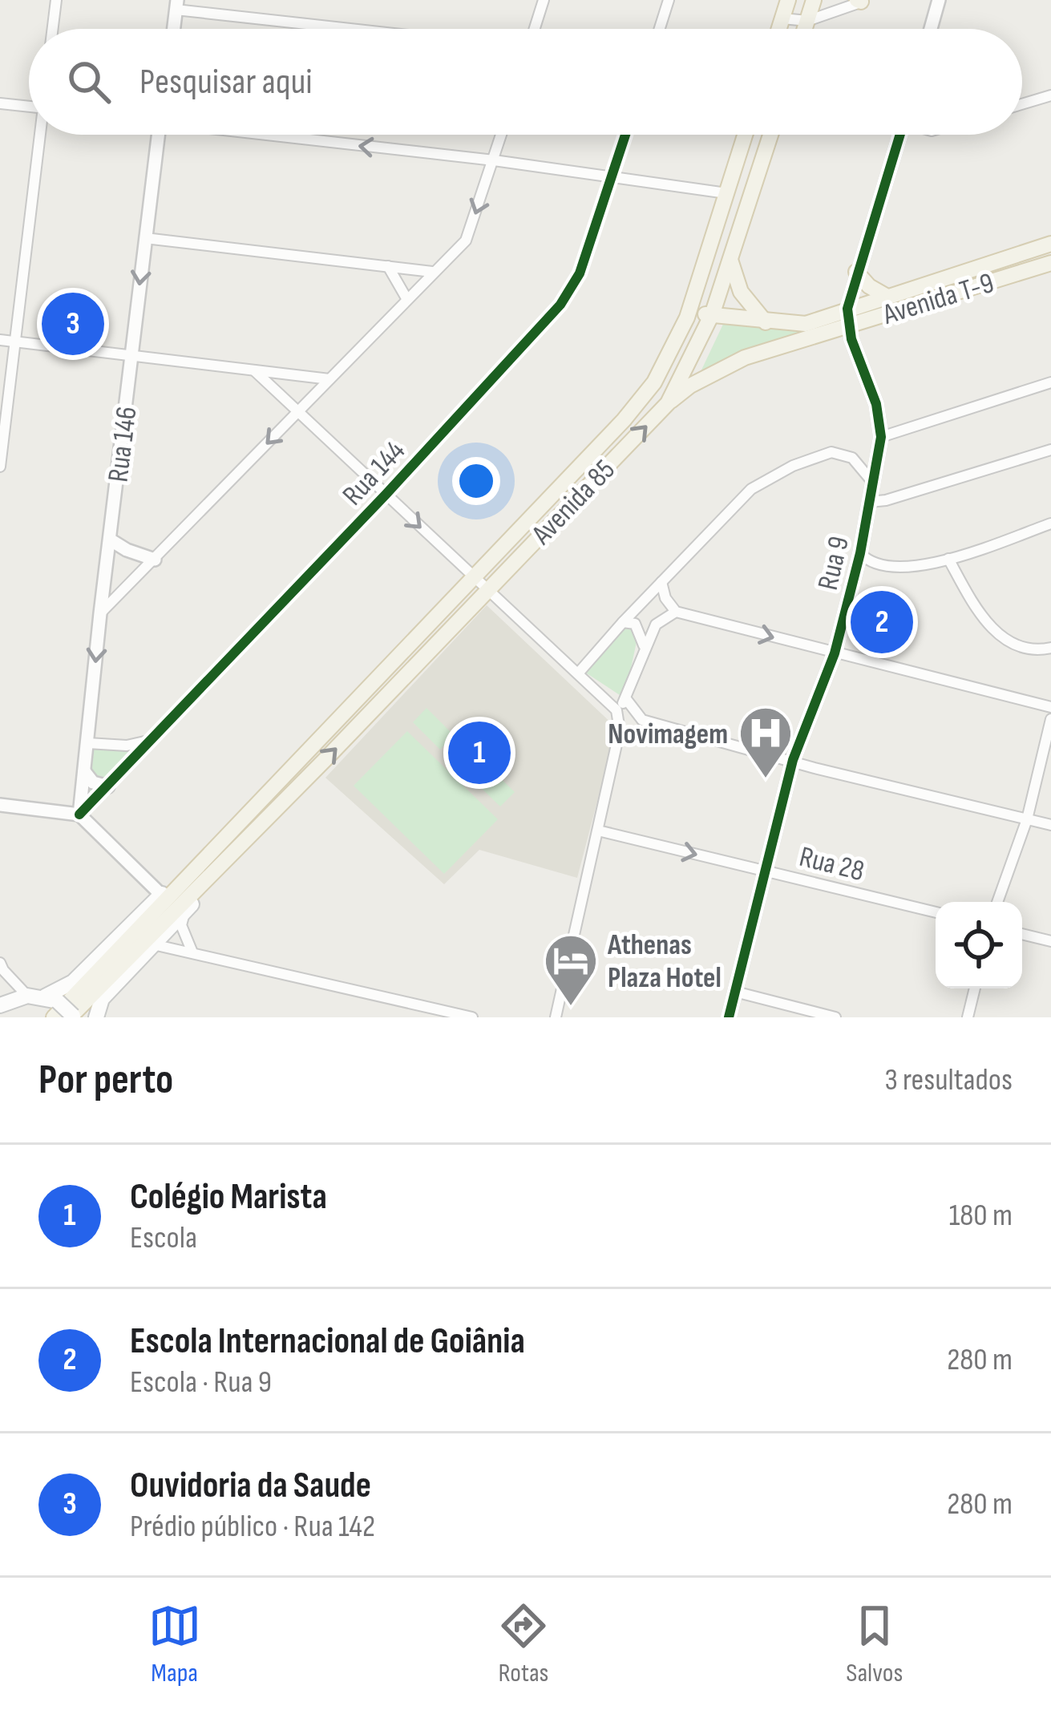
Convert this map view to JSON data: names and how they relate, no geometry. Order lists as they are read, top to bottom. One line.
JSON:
{"streets":{"main road":["Avenida T-9","Avenida 85"],"street":["Rua 146","Rua 144","Rua 9","Rua 28"]},"crossings":[["Avenida T-9","Avenida 85"],["Avenida T-9","Rua 9"],["Rua 146","Rua 144"],["Rua 9","Rua 28"]],"one_way":["Rua 146","Rua 28"],"places":{"hospital":["Novimagem"],"hotel":["Athenas Plaza Hotel"]},"page":{"search":"Pesquisar aqui","pins":["3","2","1"],"heading":["Por perto","3 resultados"],"list":[{"mark":"1","name":"Colégio Marista","note":"Escola","value":"180 m"},{"mark":"2","name":"Escola Internacional de Goiânia","note":"Escola · Rua 9","value":"280 m"},{"mark":"3","name":"Ouvidoria da Saude","note":"Prédio público · Rua 142","value":"280 m"}],"nav":["Mapa","Rotas","Salvos"]}}
